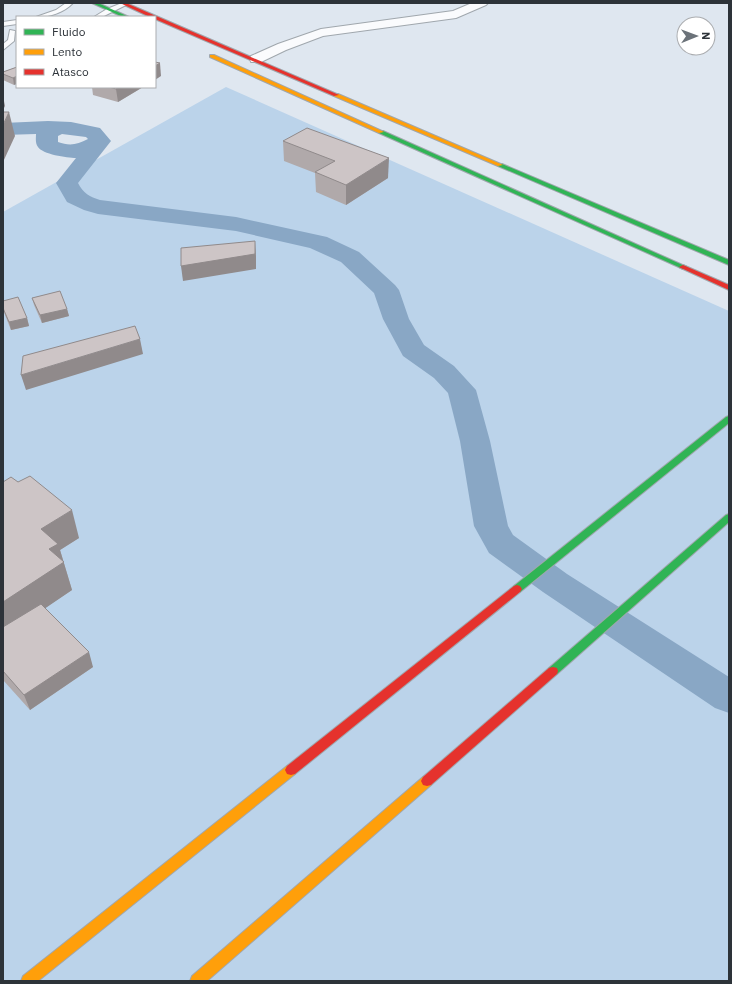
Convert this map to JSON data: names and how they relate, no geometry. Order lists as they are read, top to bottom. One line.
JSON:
{"legend":["Fluido","Lento","Atasco"],"north":"right"}
